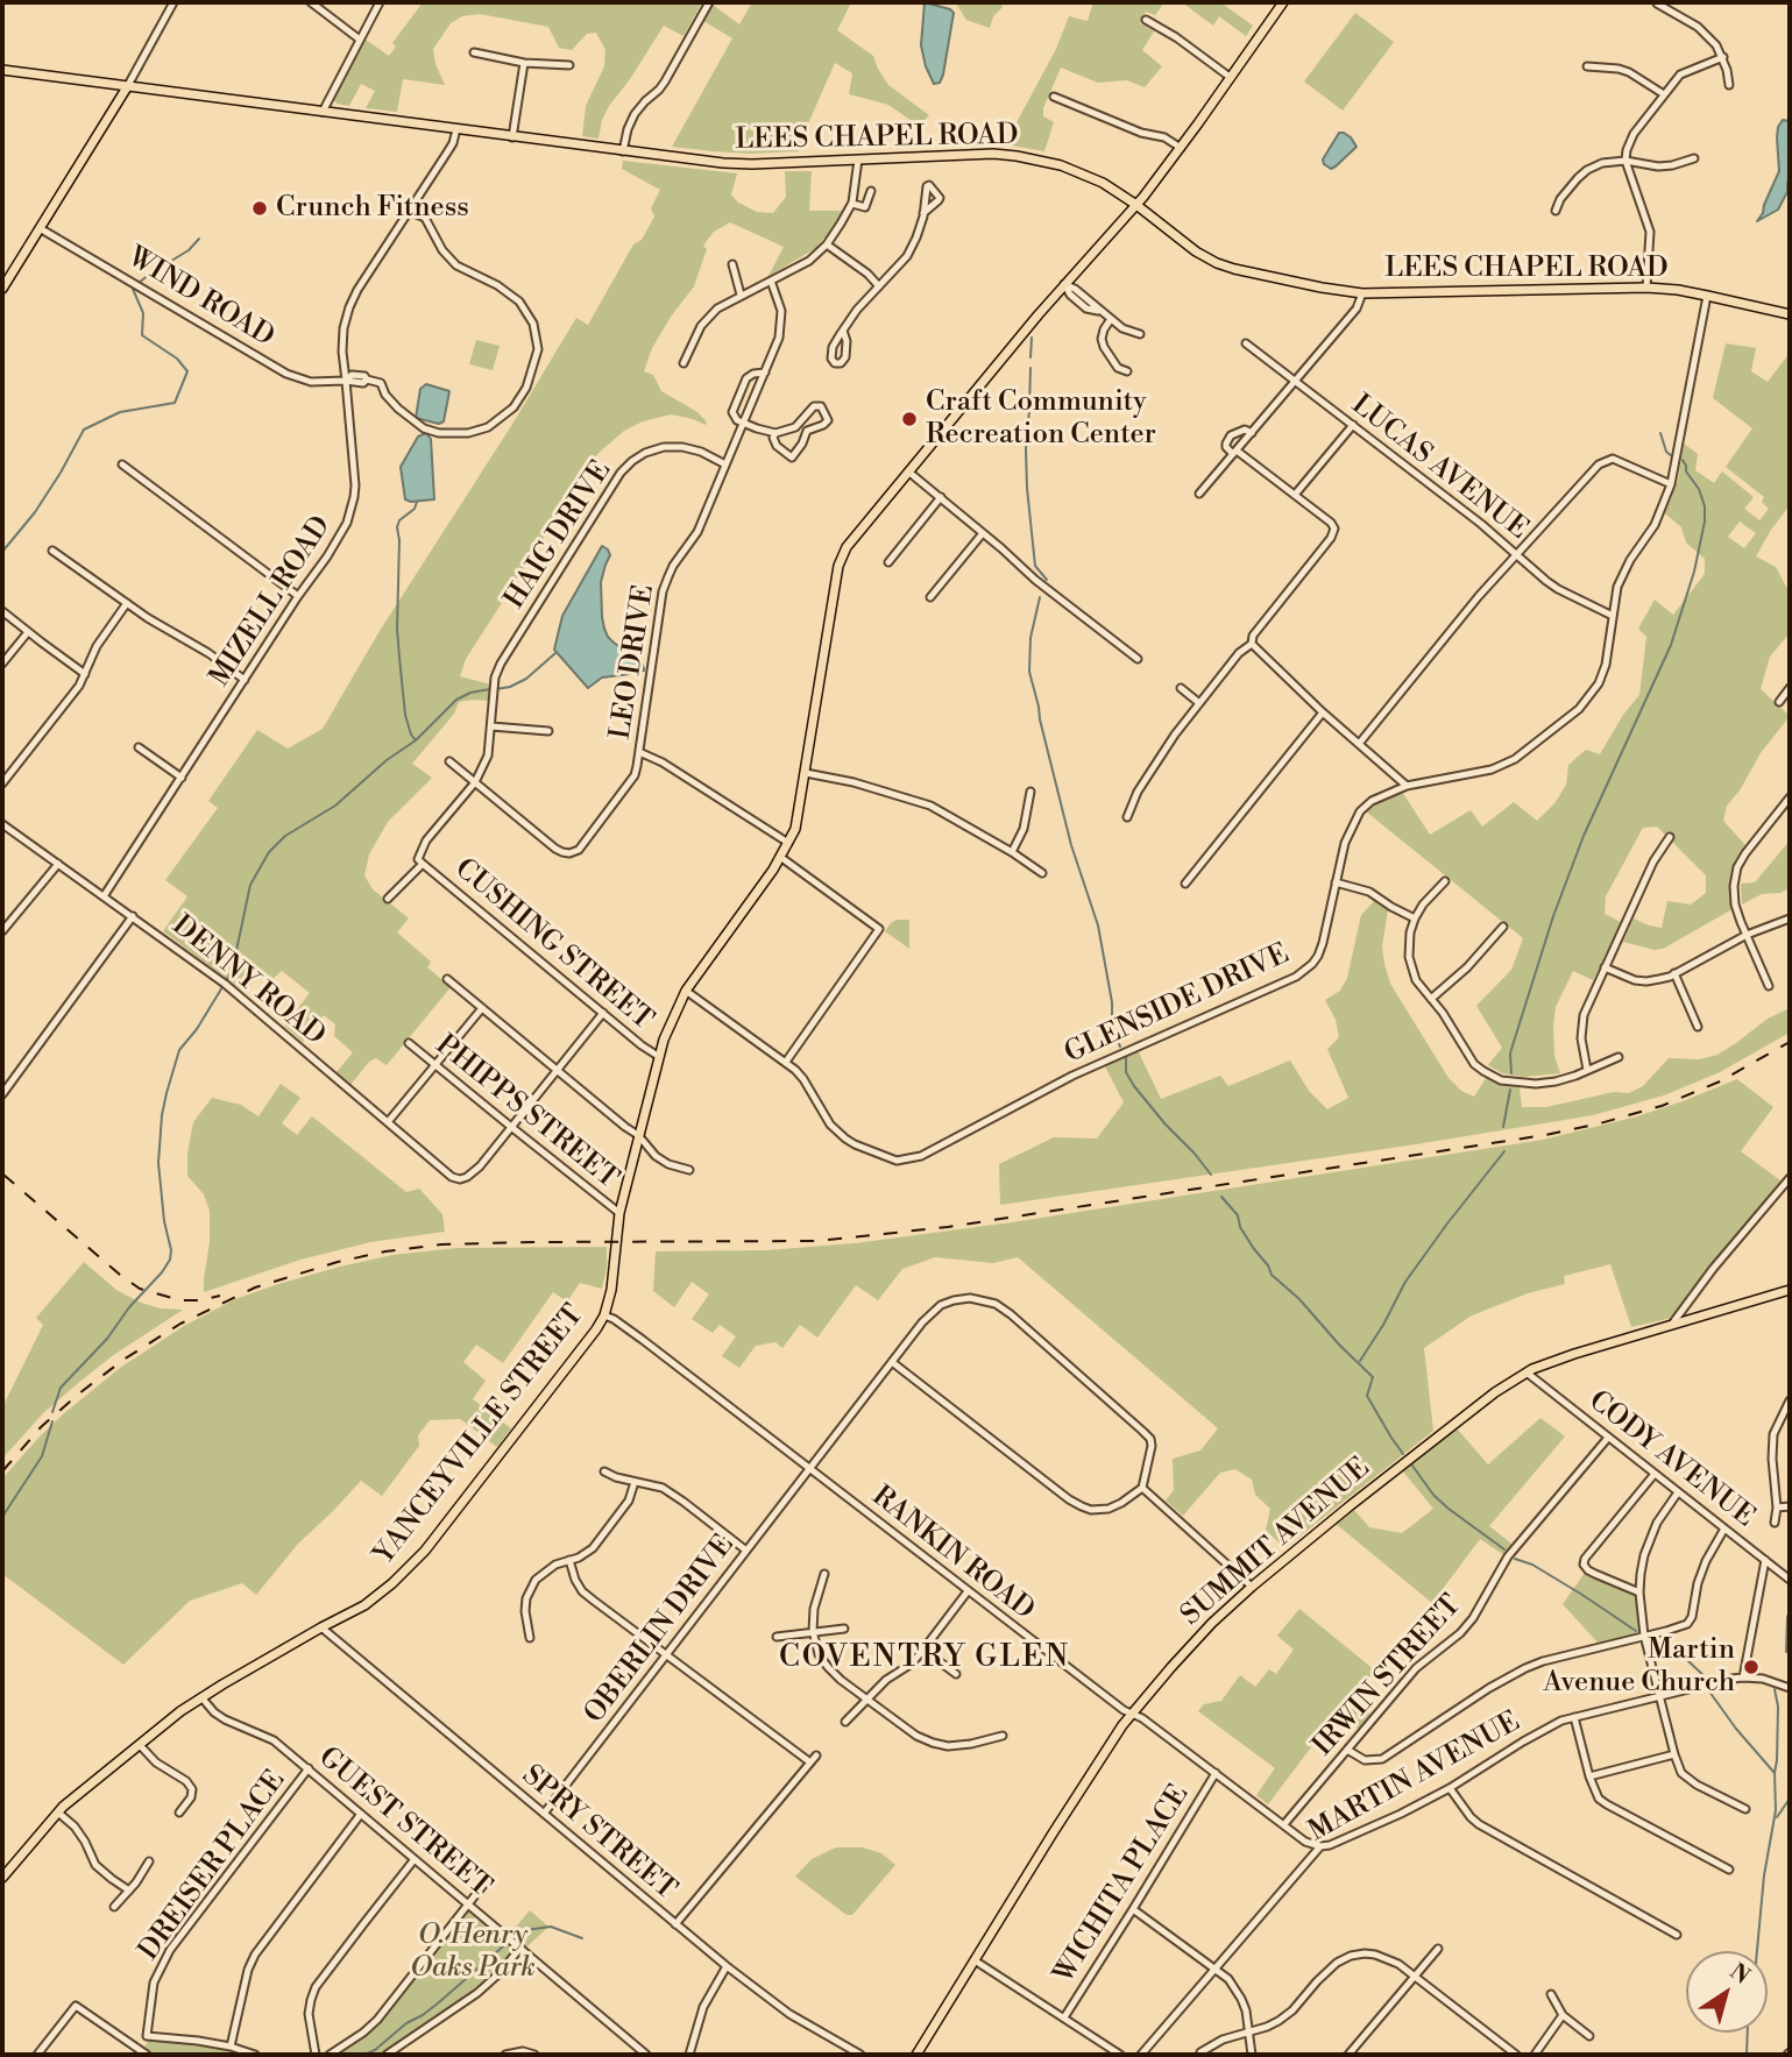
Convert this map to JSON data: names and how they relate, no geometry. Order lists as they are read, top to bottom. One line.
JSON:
{"streets":{"main road":["LEES CHAPEL ROAD","YANCEYVILLE STREET","SUMMIT AVENUE"],"street":["WIND ROAD","LUCAS AVENUE","HAIG DRIVE","MIZELL ROAD","LEO DRIVE","CUSHING STREET","DENNY ROAD","GLENSIDE DRIVE","PHIPPS STREET","CODY AVENUE","RANKIN ROAD","OBERLIN DRIVE","IRWIN STREET","MARTIN AVENUE","GUEST STREET","SPRY STREET","DREISER PLACE","WICHITA PLACE"]},"crossings":[["LEES CHAPEL ROAD","MIZELL ROAD"],["LEES CHAPEL ROAD","GLENSIDE DRIVE"],["LEES CHAPEL ROAD","YANCEYVILLE STREET"],["WIND ROAD","MIZELL ROAD"],["LUCAS AVENUE","GLENSIDE DRIVE"],["HAIG DRIVE","LEO DRIVE"],["HAIG DRIVE","CUSHING STREET"],["MIZELL ROAD","DENNY ROAD"],["CUSHING STREET","YANCEYVILLE STREET"],["DENNY ROAD","PHIPPS STREET"],["GLENSIDE DRIVE","YANCEYVILLE STREET"],["PHIPPS STREET","YANCEYVILLE STREET"],["YANCEYVILLE STREET","RANKIN ROAD"],["YANCEYVILLE STREET","GUEST STREET"],["YANCEYVILLE STREET","SPRY STREET"],["CODY AVENUE","SUMMIT AVENUE"],["CODY AVENUE","IRWIN STREET"],["SUMMIT AVENUE","RANKIN ROAD"],["RANKIN ROAD","OBERLIN DRIVE"],["RANKIN ROAD","IRWIN STREET"],["RANKIN ROAD","MARTIN AVENUE"],["RANKIN ROAD","WICHITA PLACE"],["OBERLIN DRIVE","SPRY STREET"],["GUEST STREET","DREISER PLACE"]],"districts":["COVENTRY GLEN"],"parks":["O. Henry Oaks Park"],"places":["Crunch Fitness","Craft Community Recreation Center","Martin Avenue Church"],"north":"top right"}
